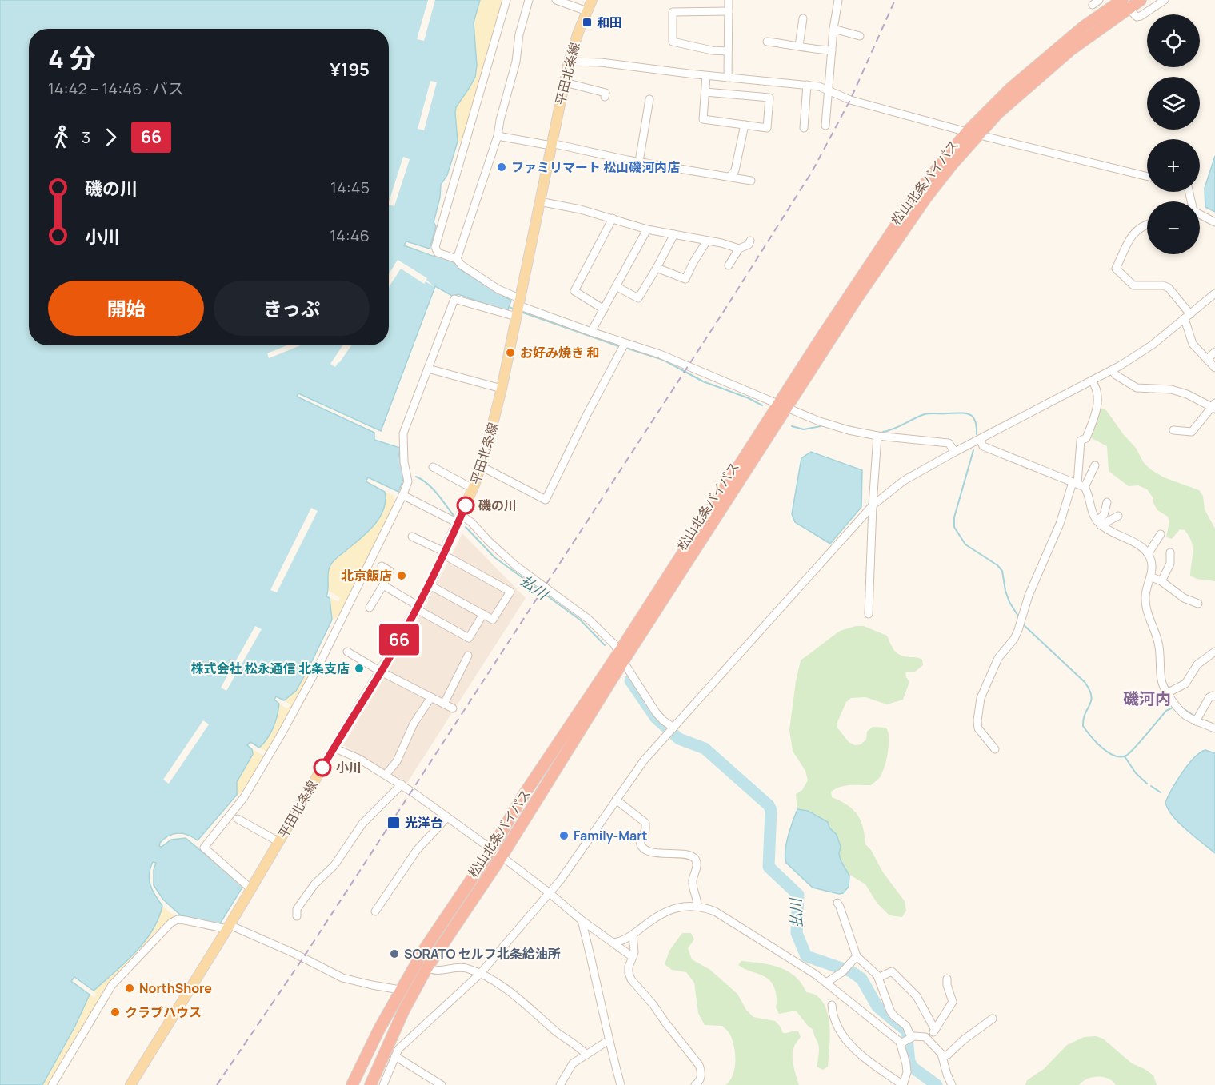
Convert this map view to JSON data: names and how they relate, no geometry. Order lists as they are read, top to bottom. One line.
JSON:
{"streets":{"highway":["松山北条バイパス"],"main road":["平田北条線"]},"districts":["磯河内"],"water":["払川"],"places":{"transit":["和田","光洋台"],"other":["ファミリマート 松山磯河内店","お好み焼き 和","磯の川","北京飯店","株式会社 松永通信 北条支店","小川","Family-Mart","SORATO セルフ北条給油所","NorthShore","クラブハウス"]},"lines":["bus line 66"],"page":{"on_map":"66","map_buttons":["+","−"],"heading":["4 分","14:42 – 14:46 · バス","¥195"],"legs":["3","66"],"list":[{"name":"磯の川","value":"14:45"},{"name":"小川","value":"14:46"}],"buttons":["開始","きっぷ"]}}
